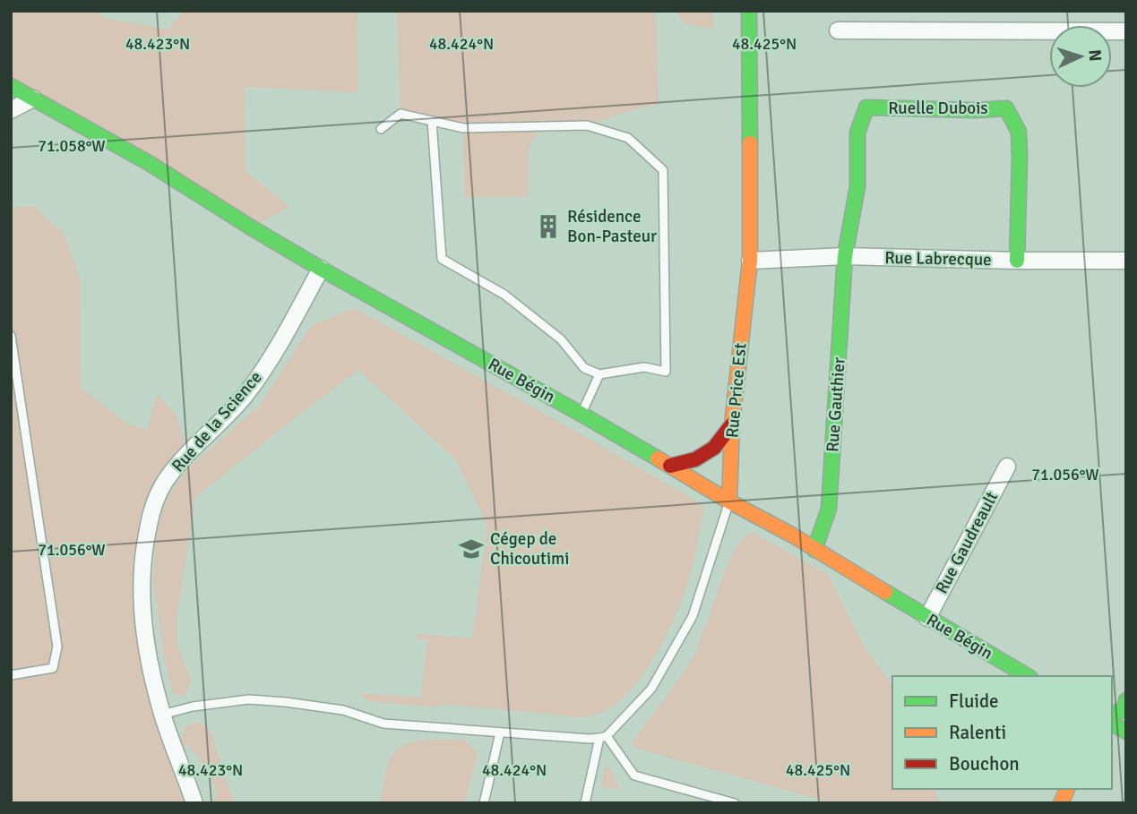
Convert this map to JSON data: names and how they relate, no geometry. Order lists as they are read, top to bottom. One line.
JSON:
{"streets":{"street":["Ruelle Dubois","Rue Labrecque","Rue Bégin","Rue Price Est","Rue Gauthier","Rue de la Science","Rue Gaudreault"]},"crossings":[["Ruelle Dubois","Rue Labrecque"],["Ruelle Dubois","Rue Gauthier"],["Rue Labrecque","Rue Price Est"],["Rue Labrecque","Rue Gauthier"],["Rue Bégin","Rue Price Est"],["Rue Bégin","Rue Gauthier"],["Rue Bégin","Rue de la Science"],["Rue Bégin","Rue Gaudreault"]],"places":{"building":["Résidence Bon-Pasteur"],"school or university":["Cégep de Chicoutimi"]},"legend":["Fluide","Ralenti","Bouchon"],"north":"right","coordinates":["48.423°N","48.424°N","48.425°N","71.058°W","71.056°W"]}
